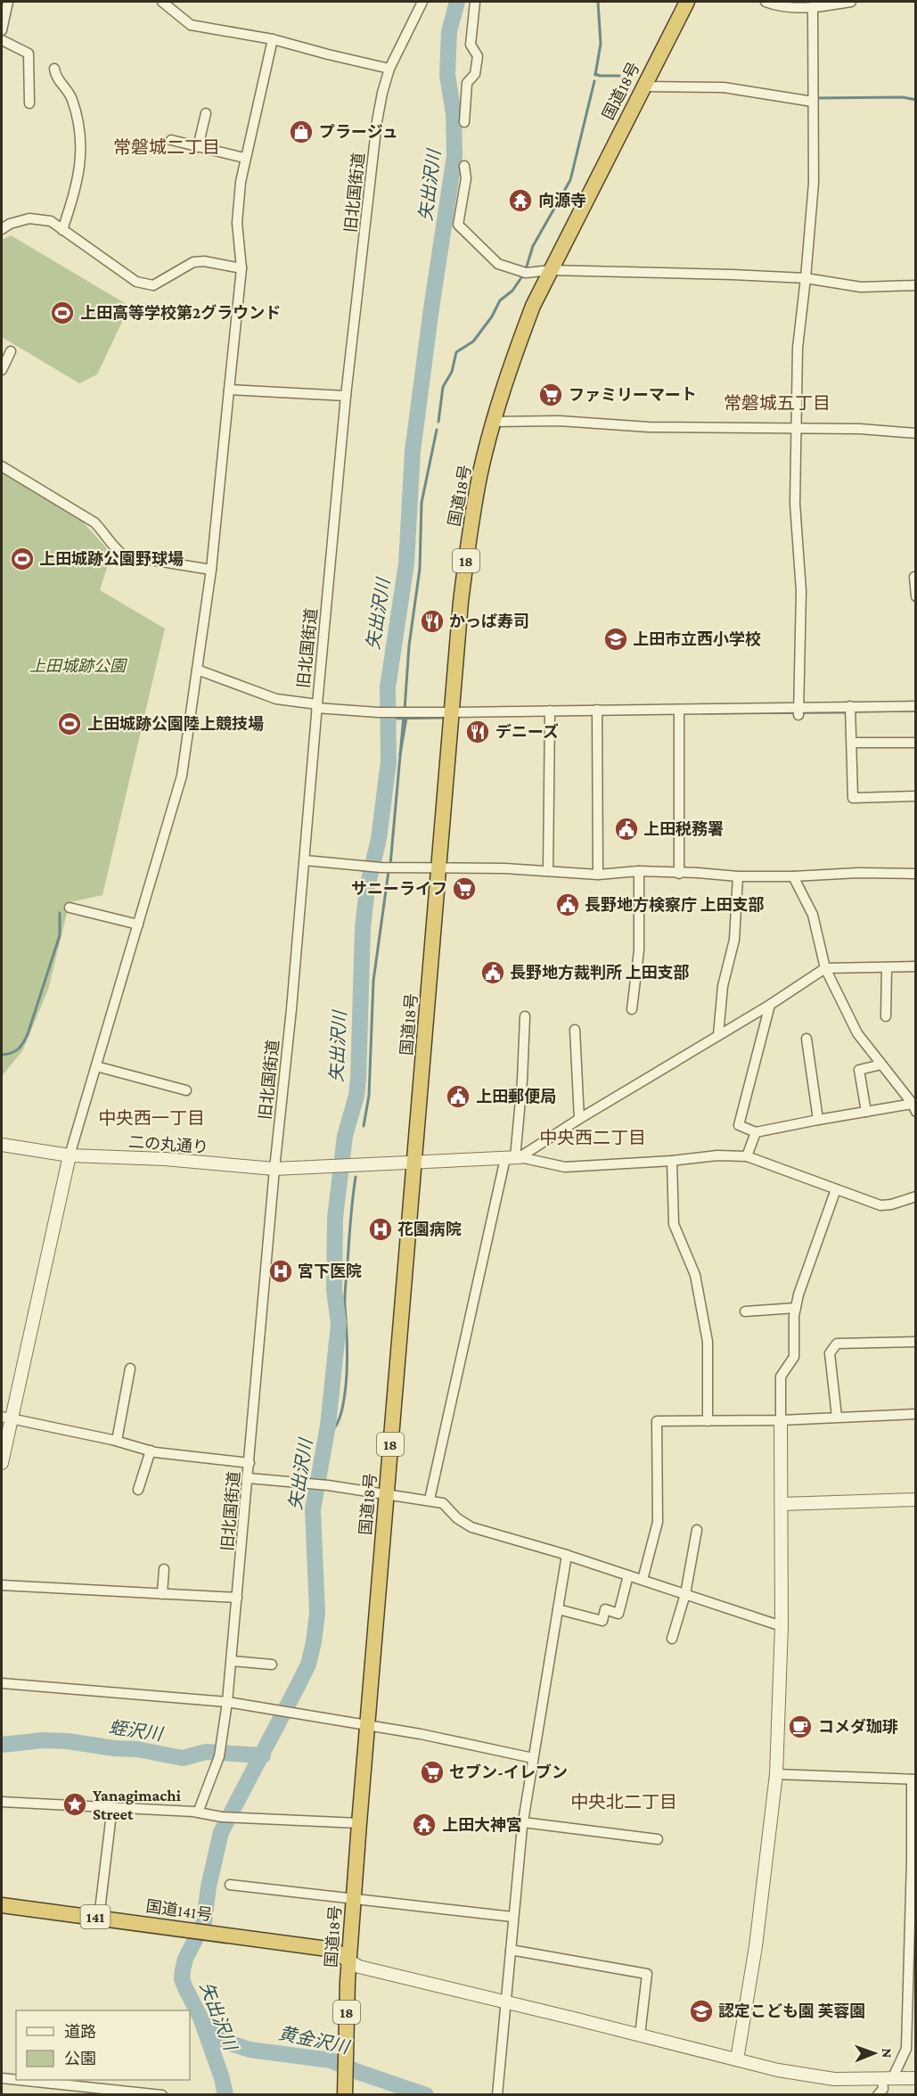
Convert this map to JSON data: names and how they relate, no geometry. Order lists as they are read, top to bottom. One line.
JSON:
{"streets":{"highway":["国道18号","18","国道141号","141"],"street":["旧北国街道","二の丸通り"]},"crossings":[["国道18号","二の丸通り"],["国道18号","国道141号"],["旧北国街道","二の丸通り"]],"districts":["常磐城二丁目","常磐城五丁目","中央西一丁目","中央西二丁目","中央北二丁目"],"water":["矢出沢川","蛭沢川","黄金沢川"],"parks":["上田城跡公園"],"places":{"shop":["プラージュ"],"temple":["向源寺","上田大神宮"],"sports":["上田高等学校第2グラウンド","上田城跡公園野球場","上田城跡公園陸上競技場"],"supermarket":["ファミリーマート","サニーライフ","セブン-イレブン"],"restaurant":["かっぱ寿司","デニーズ"],"school or university":["上田市立西小学校","認定こども園 芙蓉園"],"public building":["上田税務署","長野地方検察庁 上田支部","長野地方裁判所 上田支部","上田郵便局"],"hospital":["花園病院","宮下医院"],"cafe":["コメダ珈琲"],"place":["Yanagimachi Street"]},"legend":["道路","公園"],"north":"right"}
